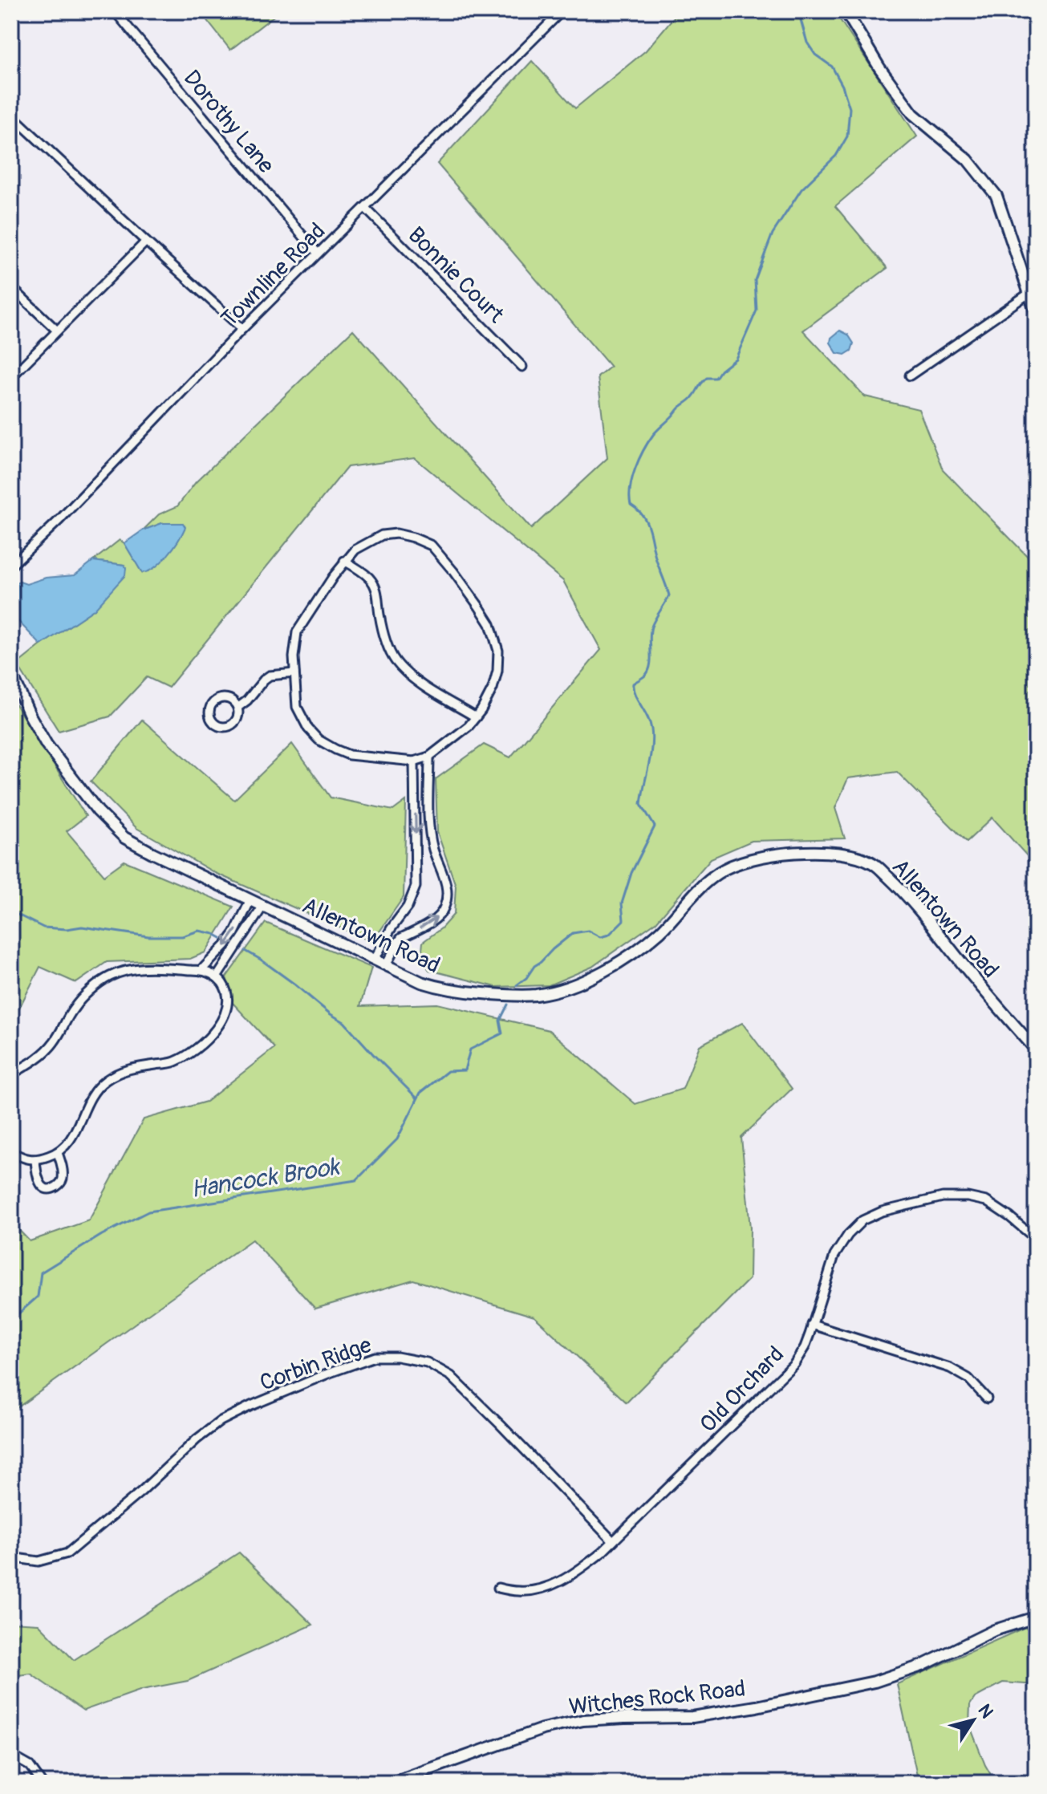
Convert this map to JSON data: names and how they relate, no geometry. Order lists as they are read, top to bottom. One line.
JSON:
{"streets":{"street":["Dorothy Lane","Townline Road","Bonnie Court","Allentown Road","Corbin Ridge","Old Orchard","Witches Rock Road"]},"crossings":[["Dorothy Lane","Townline Road"],["Townline Road","Bonnie Court"],["Corbin Ridge","Old Orchard"]],"water":["Hancock Brook"],"north":"top right"}
